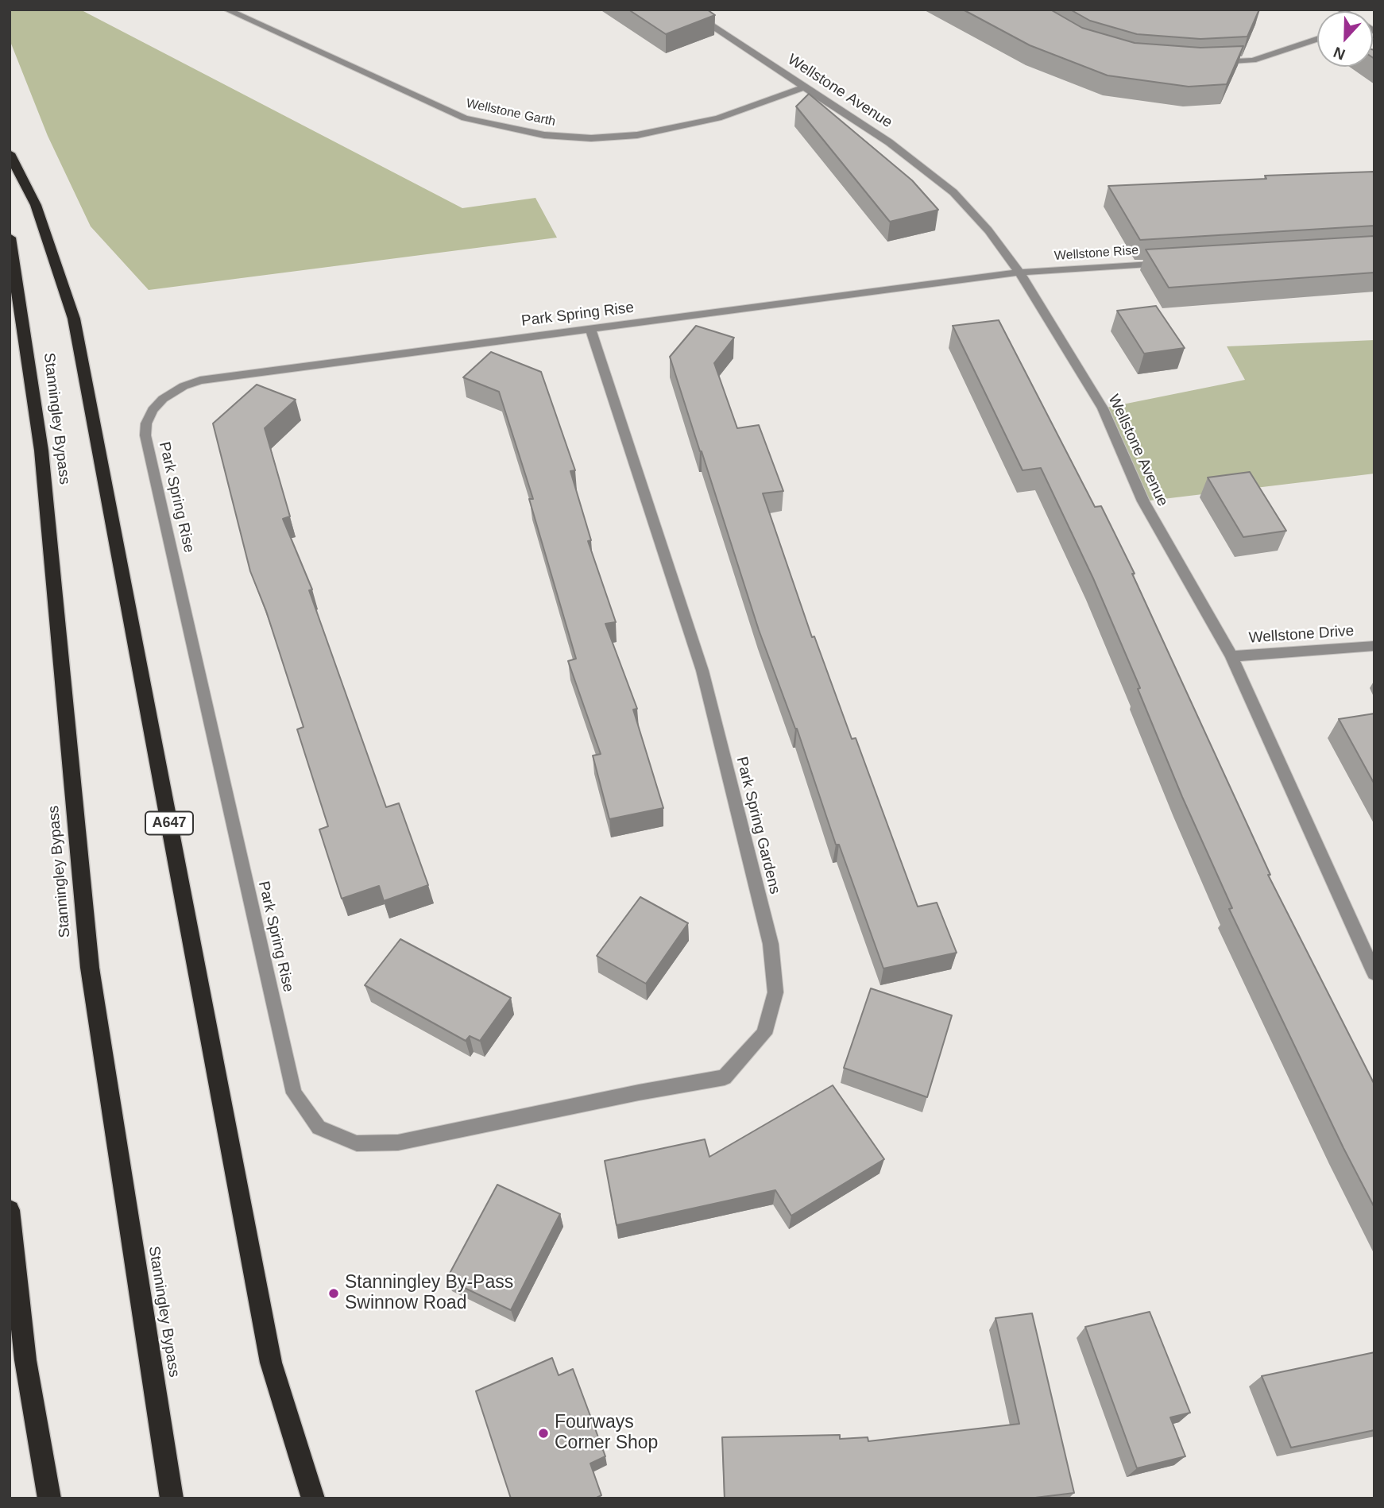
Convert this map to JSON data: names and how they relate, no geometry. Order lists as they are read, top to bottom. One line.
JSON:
{"streets":{"highway":["Stanningley Bypass","A647"],"street":["Wellstone Avenue","Wellstone Garth","Wellstone Rise","Park Spring Rise","Wellstone Drive","Park Spring Gardens"]},"crossings":[["Wellstone Avenue","Wellstone Garth"],["Wellstone Avenue","Wellstone Rise"],["Wellstone Avenue","Park Spring Rise"],["Wellstone Avenue","Wellstone Drive"],["Wellstone Rise","Park Spring Rise"],["Park Spring Rise","Park Spring Gardens"]],"places":["Stanningley By-Pass Swinnow Road","Fourways Corner Shop"],"north":"bottom"}
